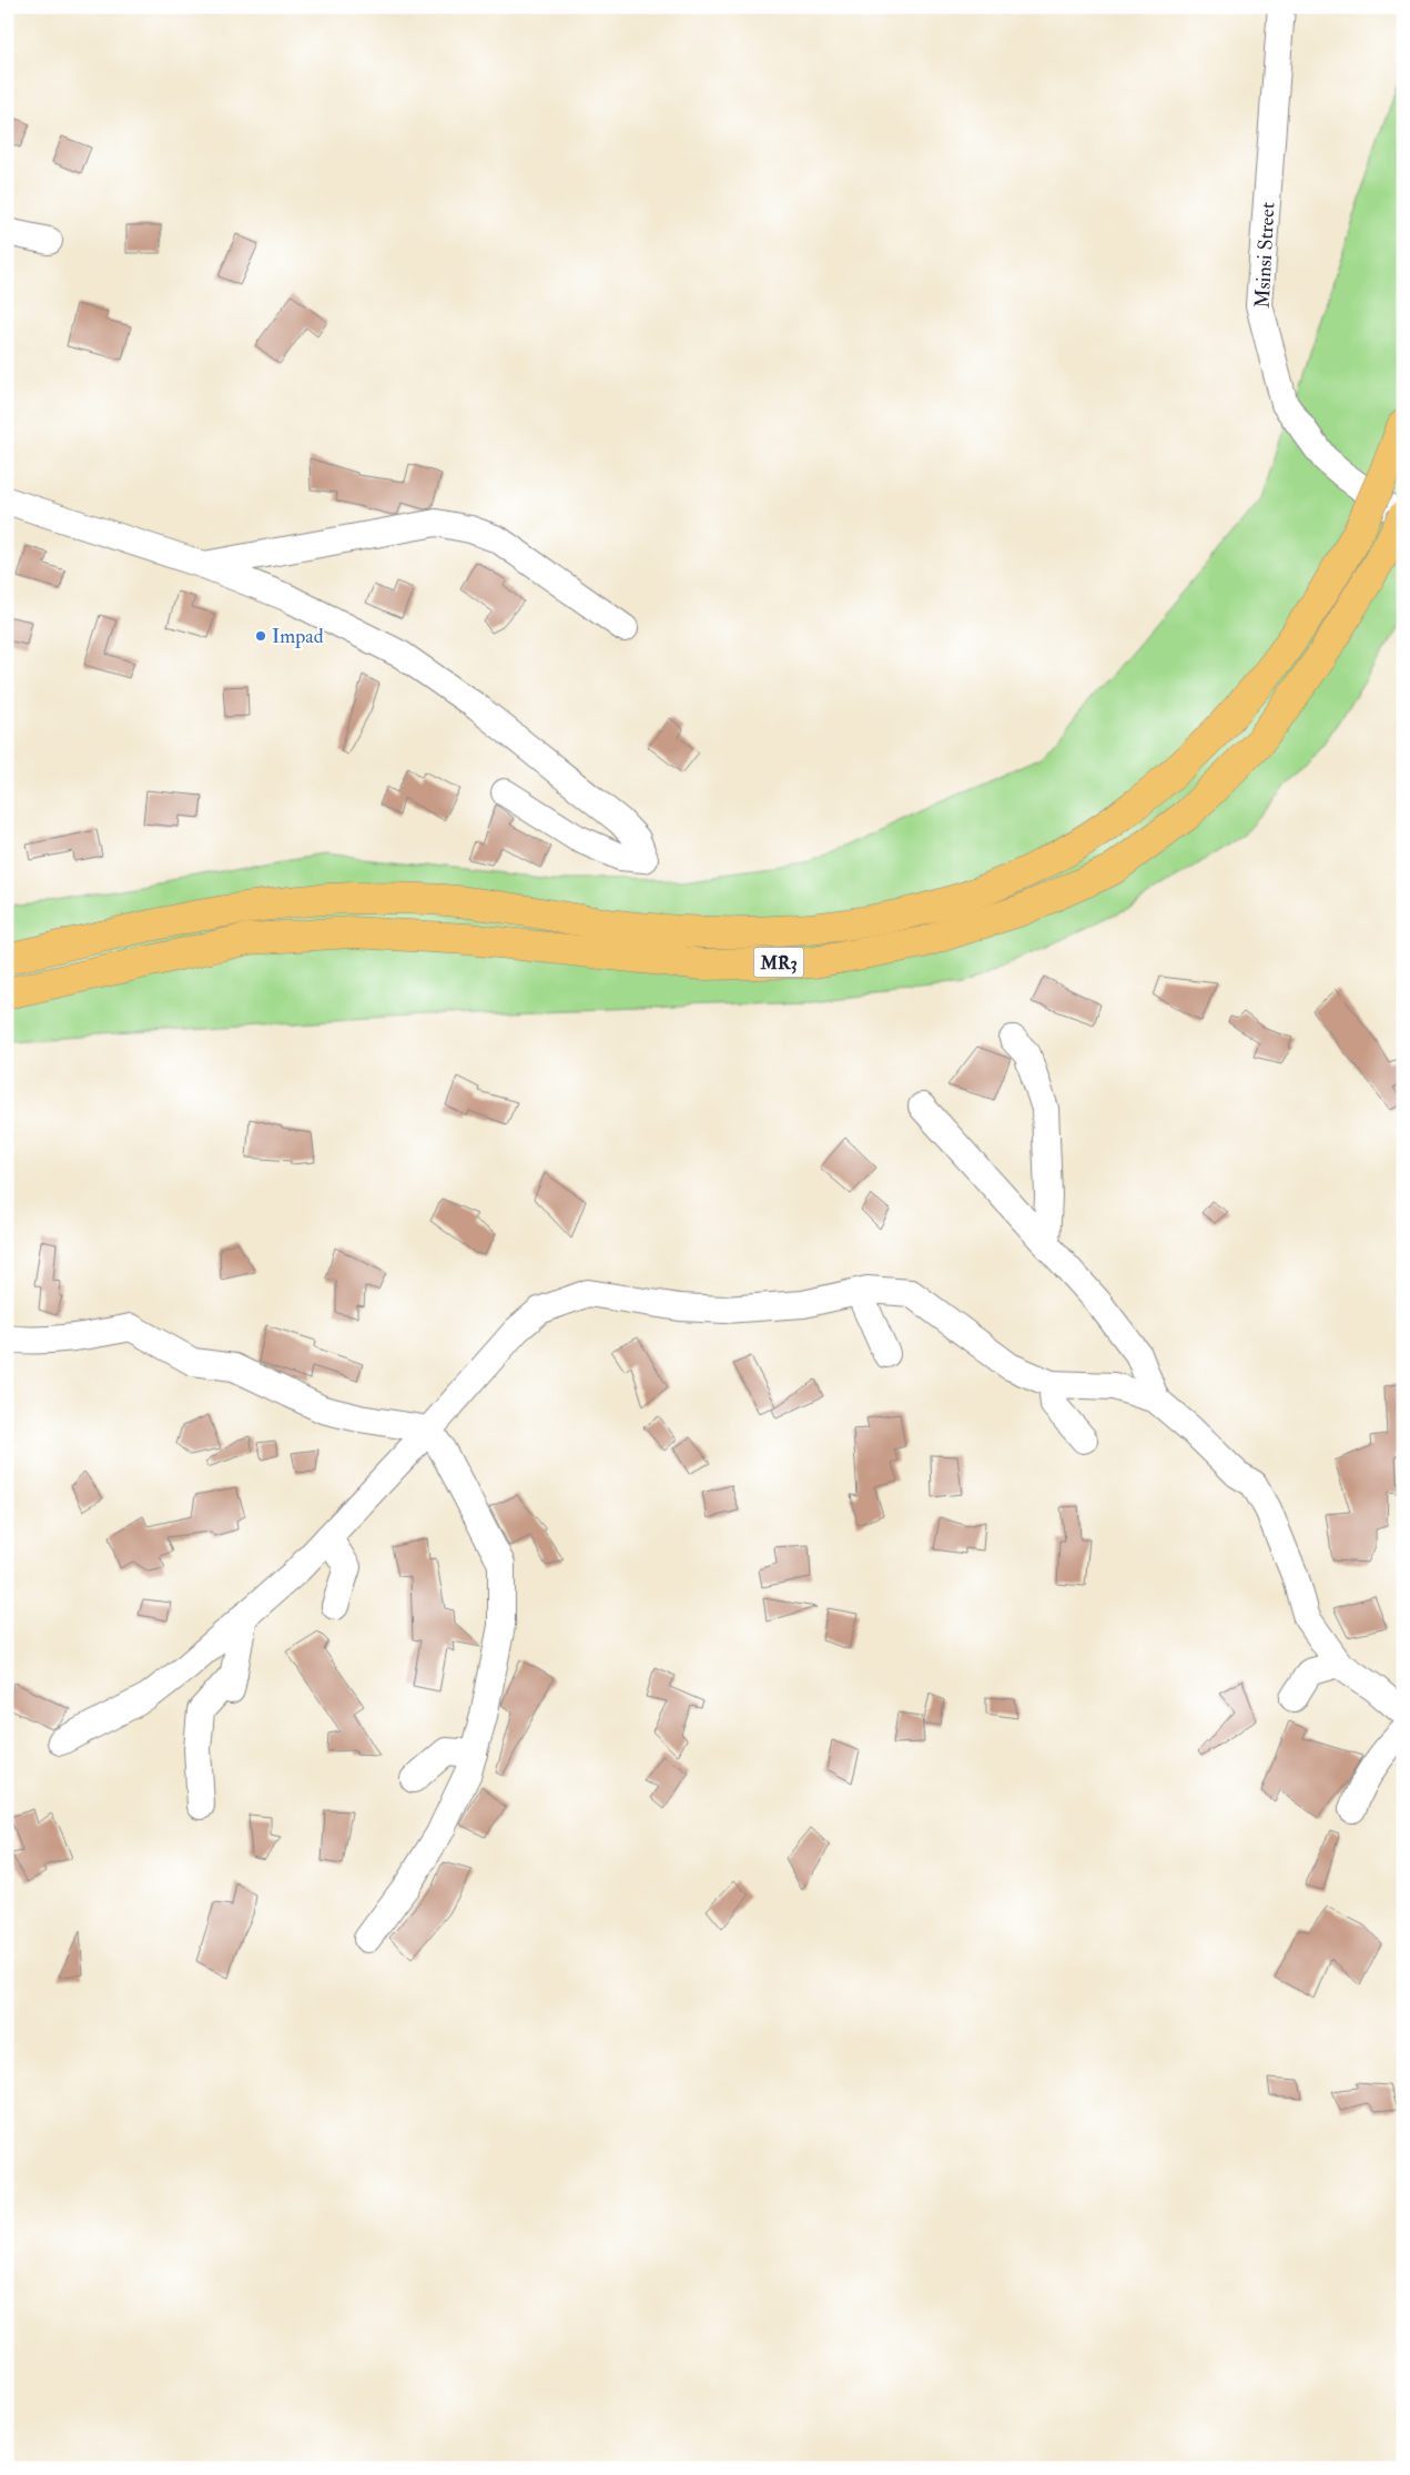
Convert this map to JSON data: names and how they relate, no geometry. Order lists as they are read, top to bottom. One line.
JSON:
{"streets":{"highway":["MR3"],"street":["Msinsi Street"]},"crossings":[["Msinsi Street","MR3"]],"places":["Impad"]}
